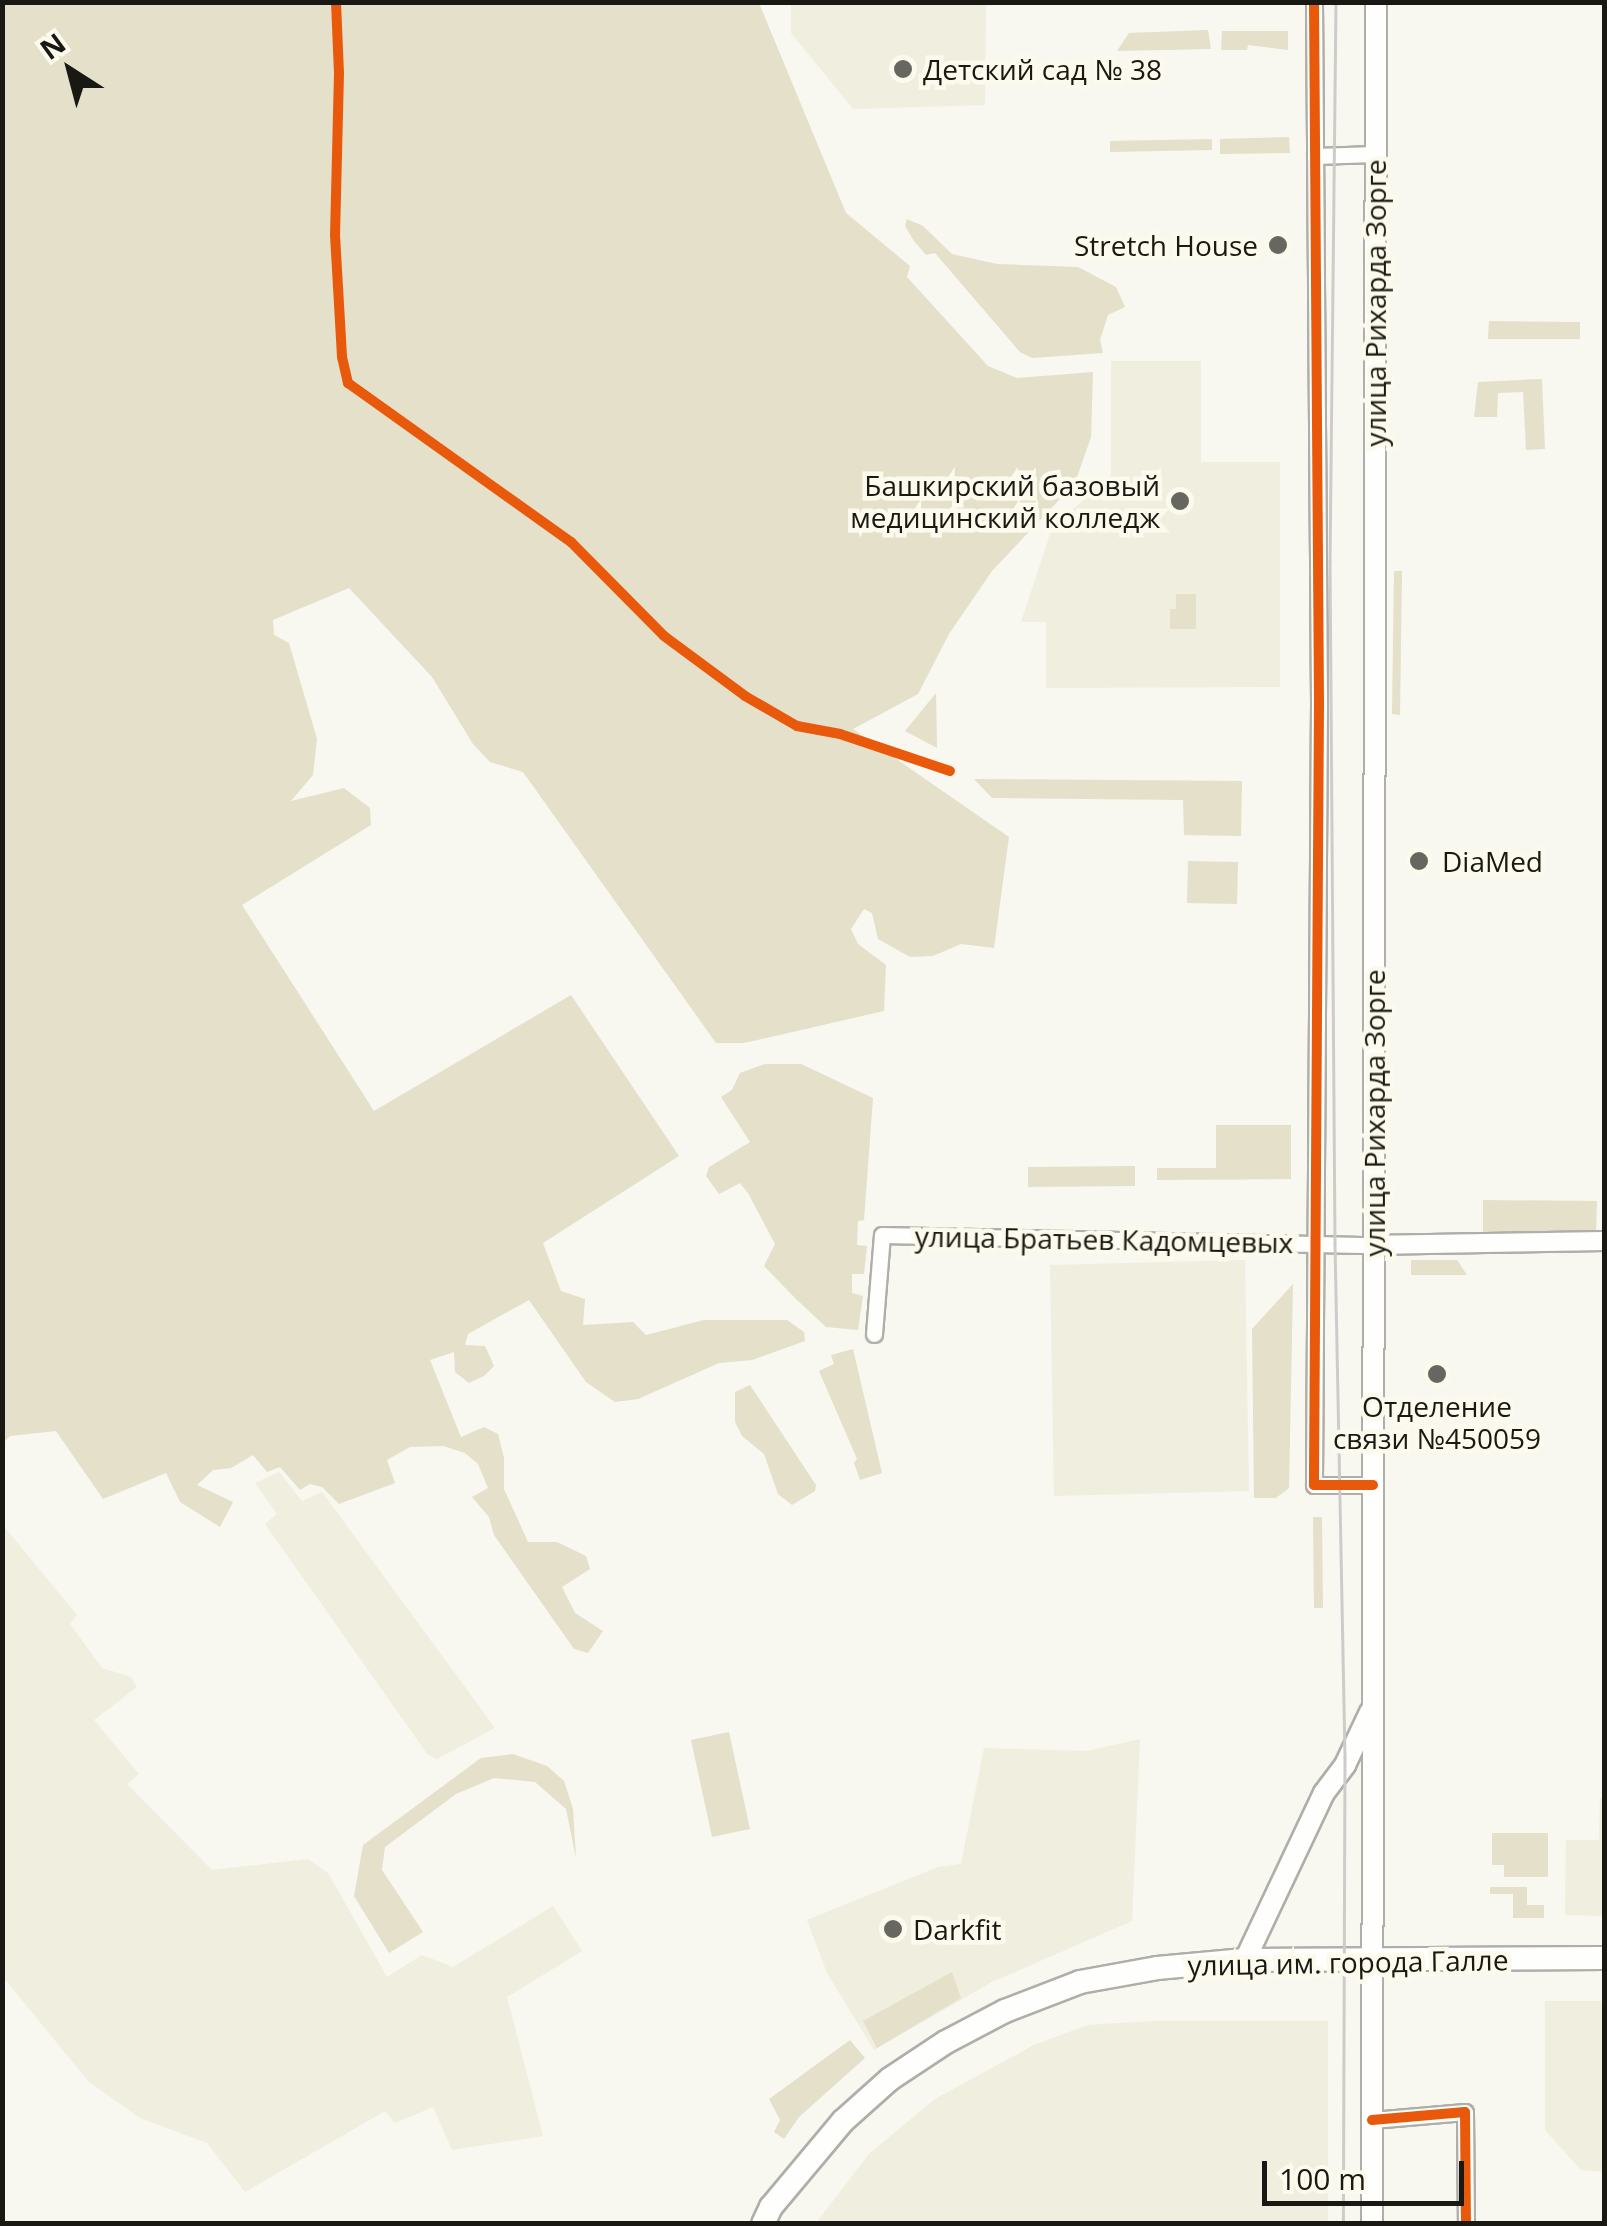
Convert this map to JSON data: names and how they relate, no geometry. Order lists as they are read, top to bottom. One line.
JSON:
{"streets":{"main road":["улица Рихарда Зорге","улица им. города Галле"],"street":["улица Братьев Кадомцевых"]},"crossings":[["улица Рихарда Зорге","улица Братьев Кадомцевых"],["улица Рихарда Зорге","улица им. города Галле"]],"places":["Детский сад № 38","Stretch House","Башкирский базовый медицинский колледж","DiaMed","Отделение связи №450059","Darkfit"],"scale_bar":"100 m","north":"top left"}
